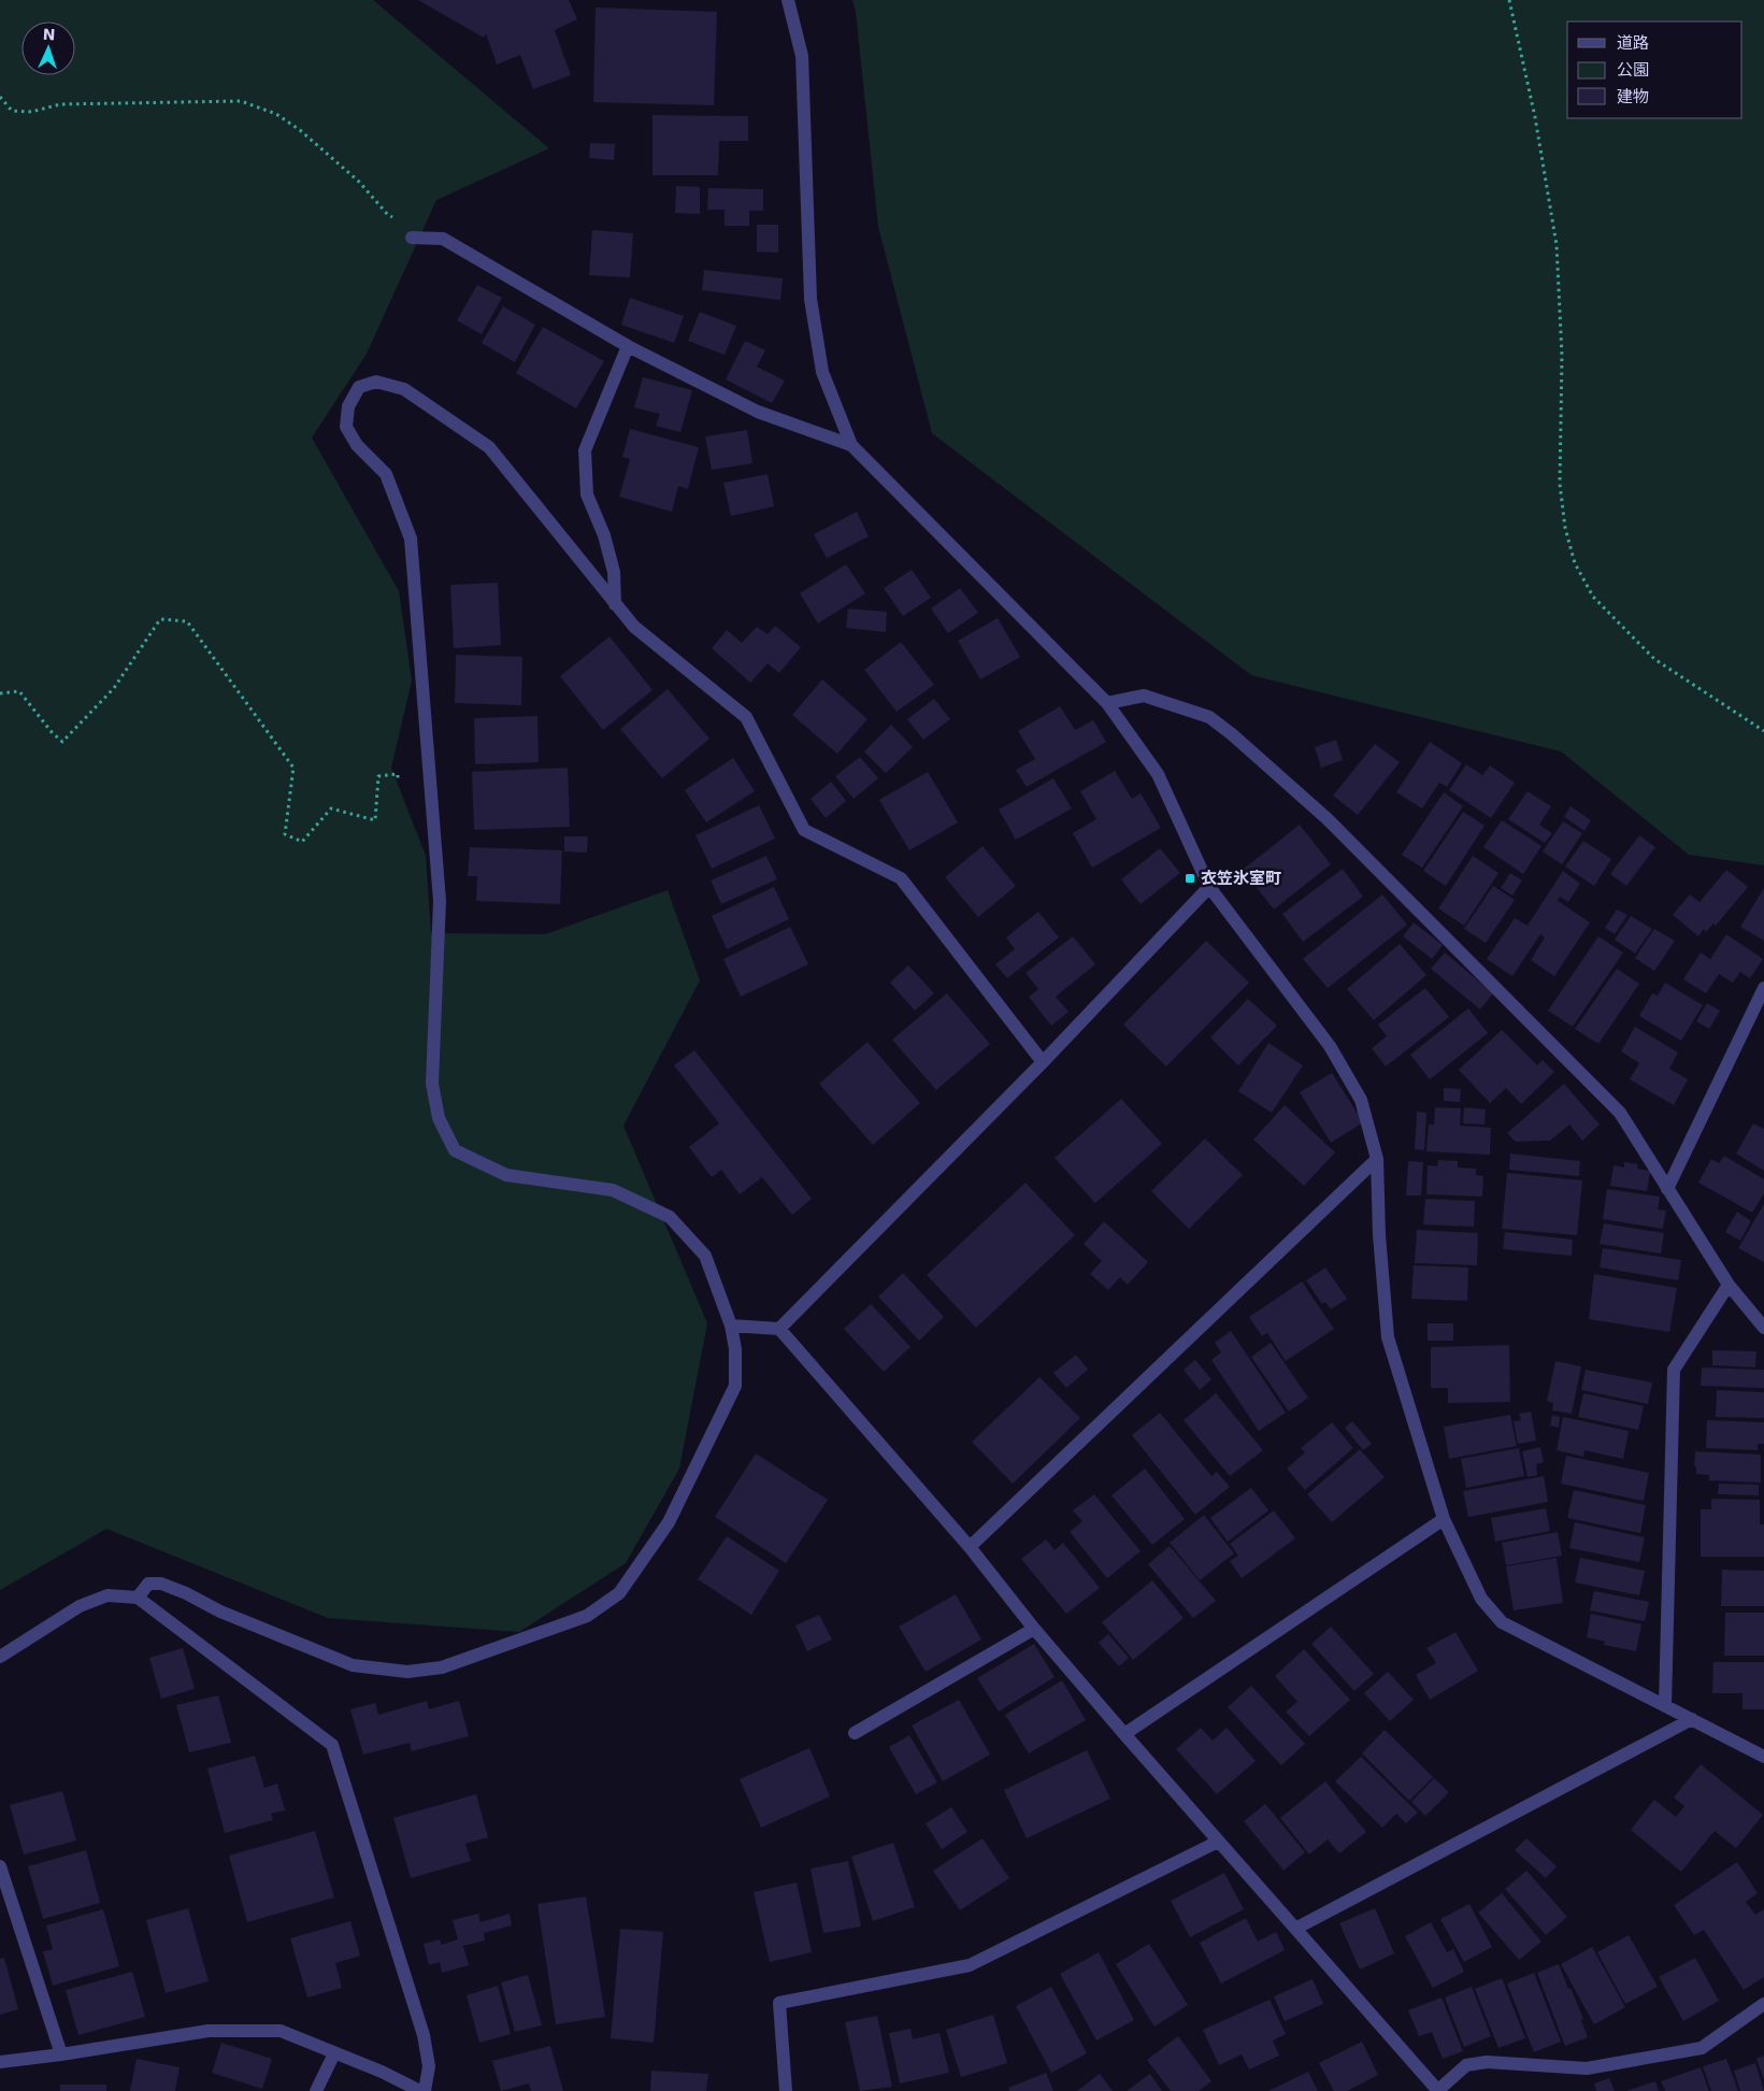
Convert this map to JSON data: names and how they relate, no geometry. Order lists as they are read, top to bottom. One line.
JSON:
{"places":{"transit":["衣笠氷室町"]},"legend":["道路","公園","建物"],"north":"top"}
